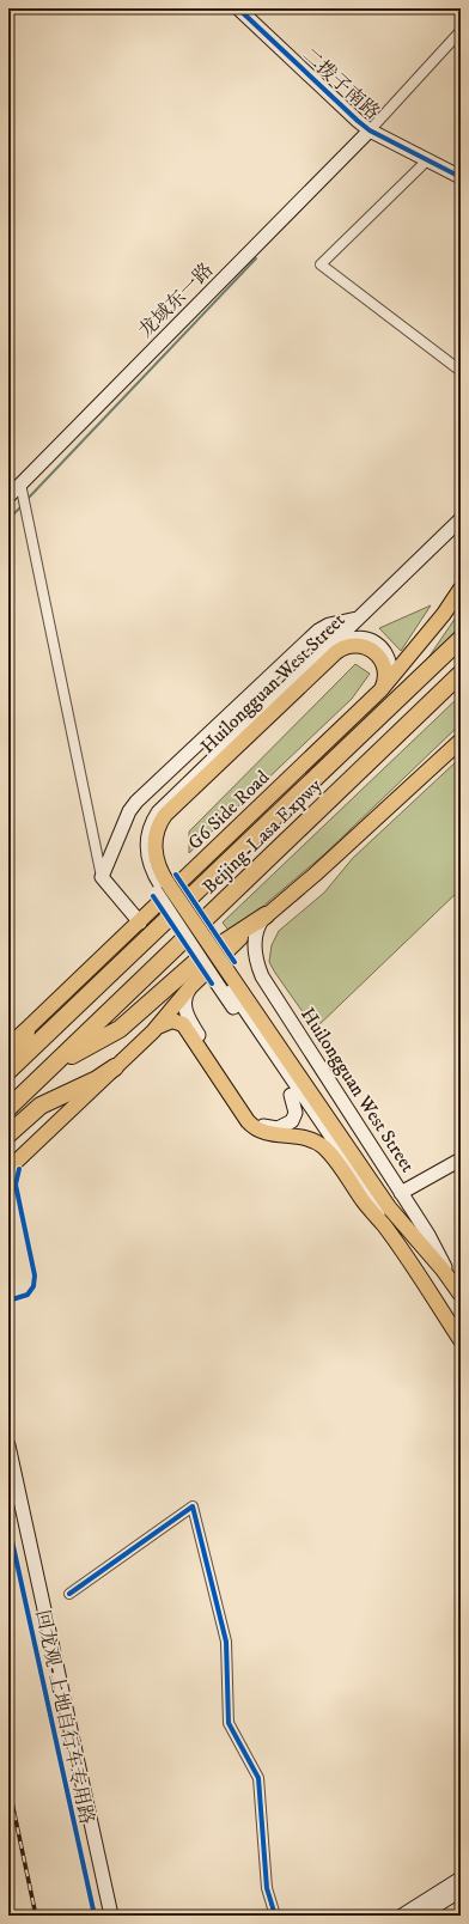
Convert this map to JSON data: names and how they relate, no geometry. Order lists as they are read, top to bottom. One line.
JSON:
{"streets":{"highway":["Beijing-Lasa Expwy"],"main road":["二拨子南路","龙域东一路","Huilongguan West Street","G6 Side Road"],"cycle path":["回龙观-上地自行车专用路"]},"crossings":[["二拨子南路","龙域东一路"]]}
